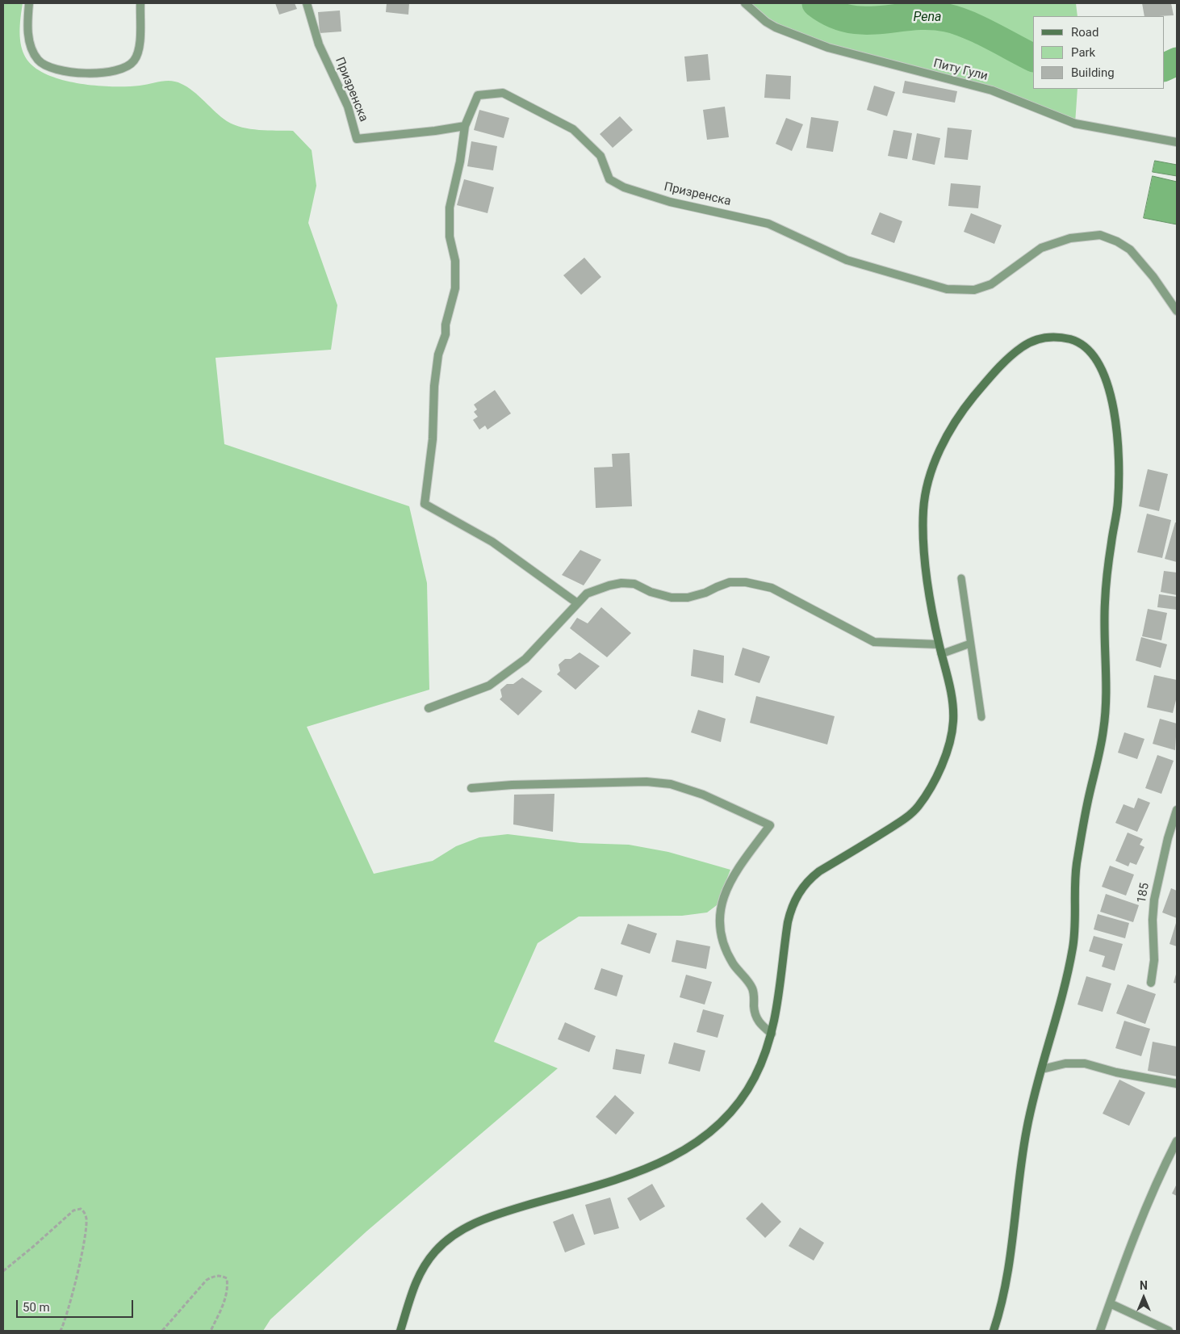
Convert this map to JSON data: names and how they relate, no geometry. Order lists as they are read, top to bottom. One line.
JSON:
{"streets":{"street":["Питу Гули","Призренска","185"]},"water":["Pena"],"legend":["Road","Park","Building"],"scale_bar":"50 m","north":"top"}
